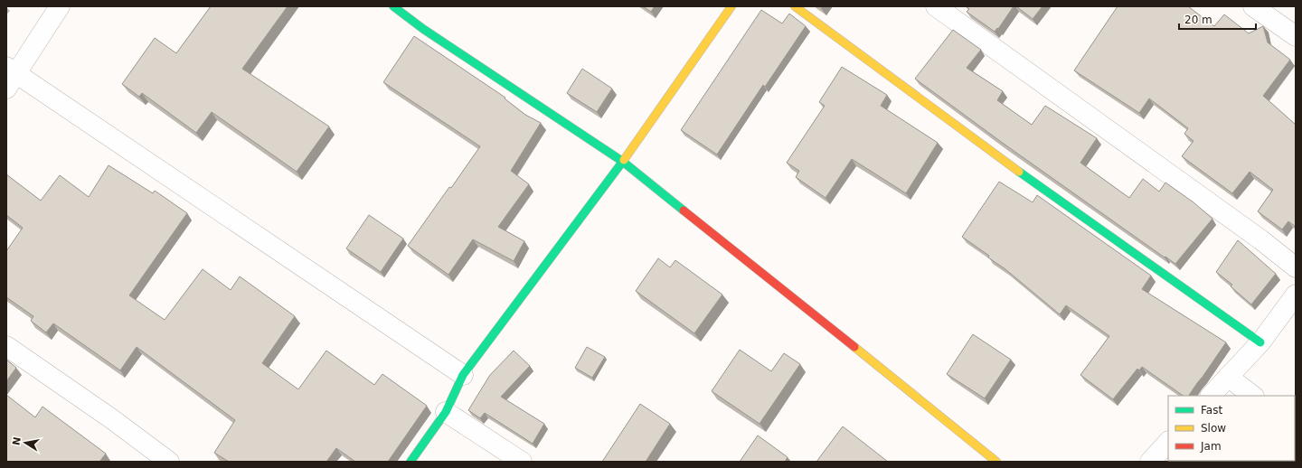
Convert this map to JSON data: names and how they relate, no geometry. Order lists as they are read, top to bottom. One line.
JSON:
{"legend":["Fast","Slow","Jam"],"scale_bar":"20 m","north":"left"}
